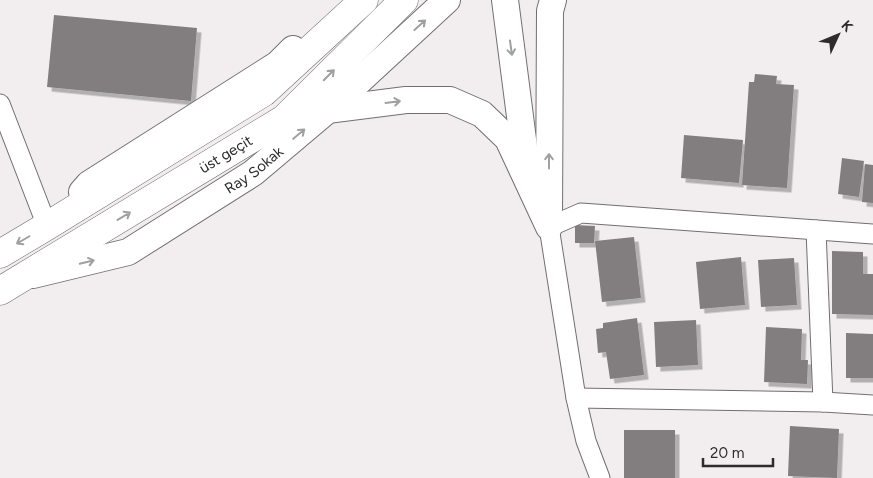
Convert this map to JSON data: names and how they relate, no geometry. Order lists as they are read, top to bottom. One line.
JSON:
{"streets":{"highway":["üst geçit"],"street":["Ray Sokak"]},"crossings":[["üst geçit","Ray Sokak"]],"scale_bar":"20 m","north":"top right"}
